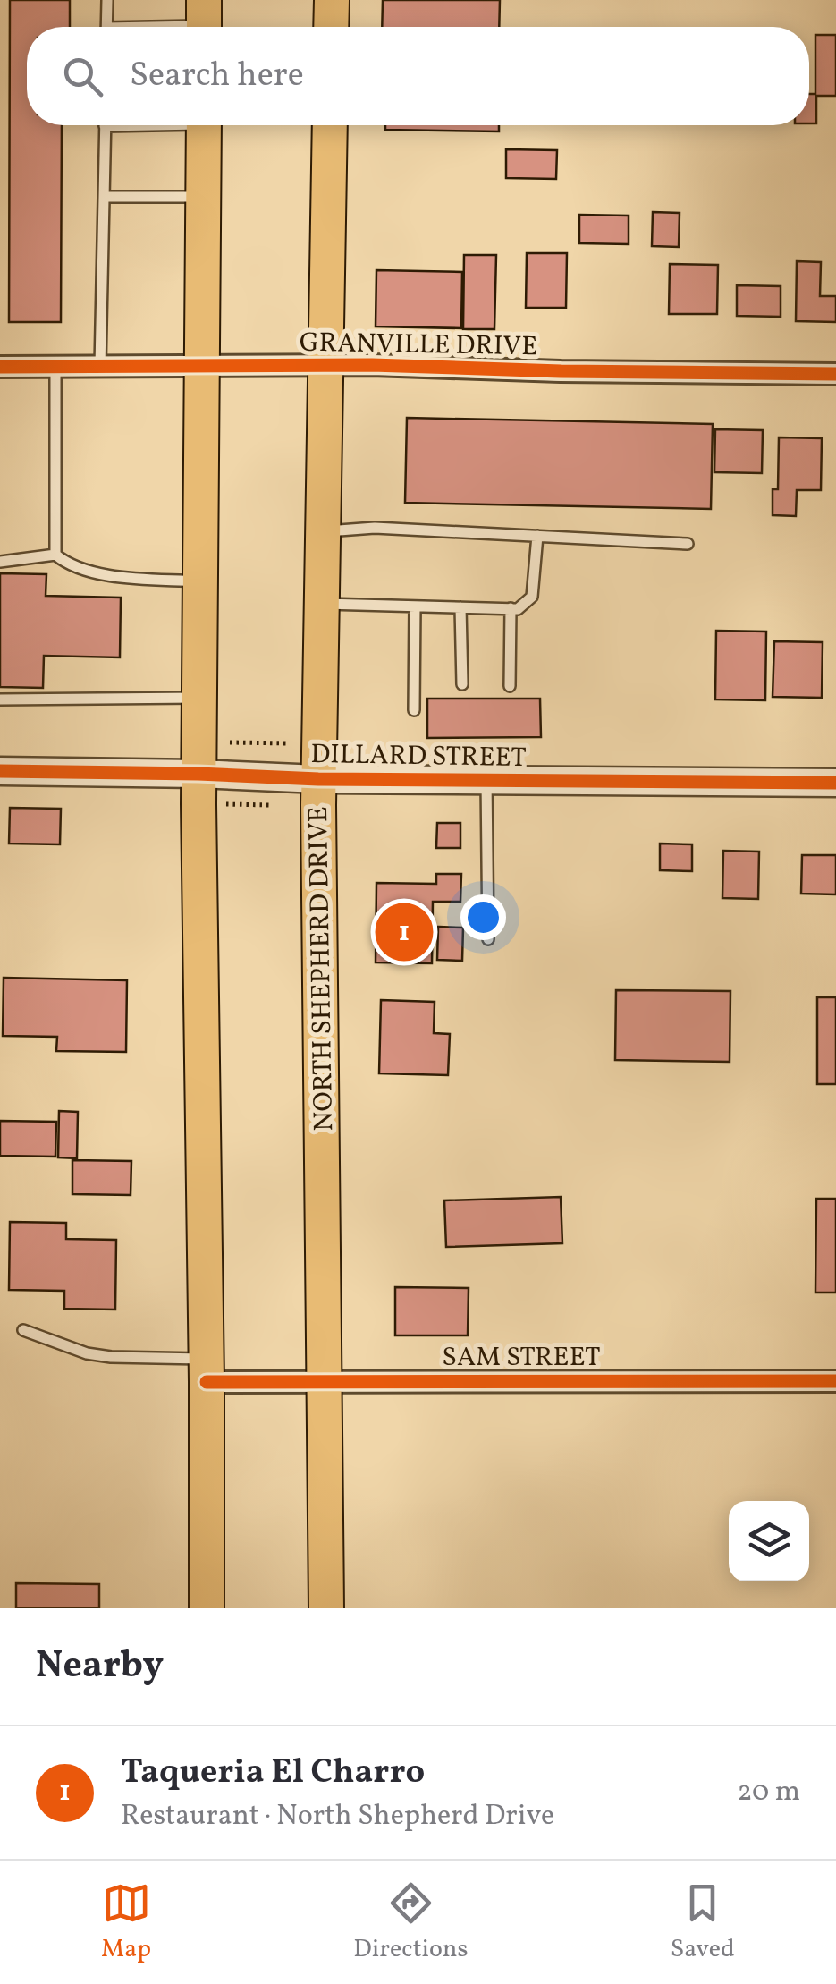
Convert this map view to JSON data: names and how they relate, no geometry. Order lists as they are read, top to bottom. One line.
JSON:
{"streets":{"main road":["NORTH SHEPHERD DRIVE"],"street":["GRANVILLE DRIVE","DILLARD STREET","SAM STREET"]},"crossings":[["GRANVILLE DRIVE","NORTH SHEPHERD DRIVE"],["DILLARD STREET","NORTH SHEPHERD DRIVE"],["NORTH SHEPHERD DRIVE","SAM STREET"]],"page":{"search":"Search here","pins":"1","heading":"Nearby","list":[{"mark":"1","name":"Taqueria El Charro","note":"Restaurant · North Shepherd Drive","value":"20 m"}],"nav":["Map","Directions","Saved"]}}
